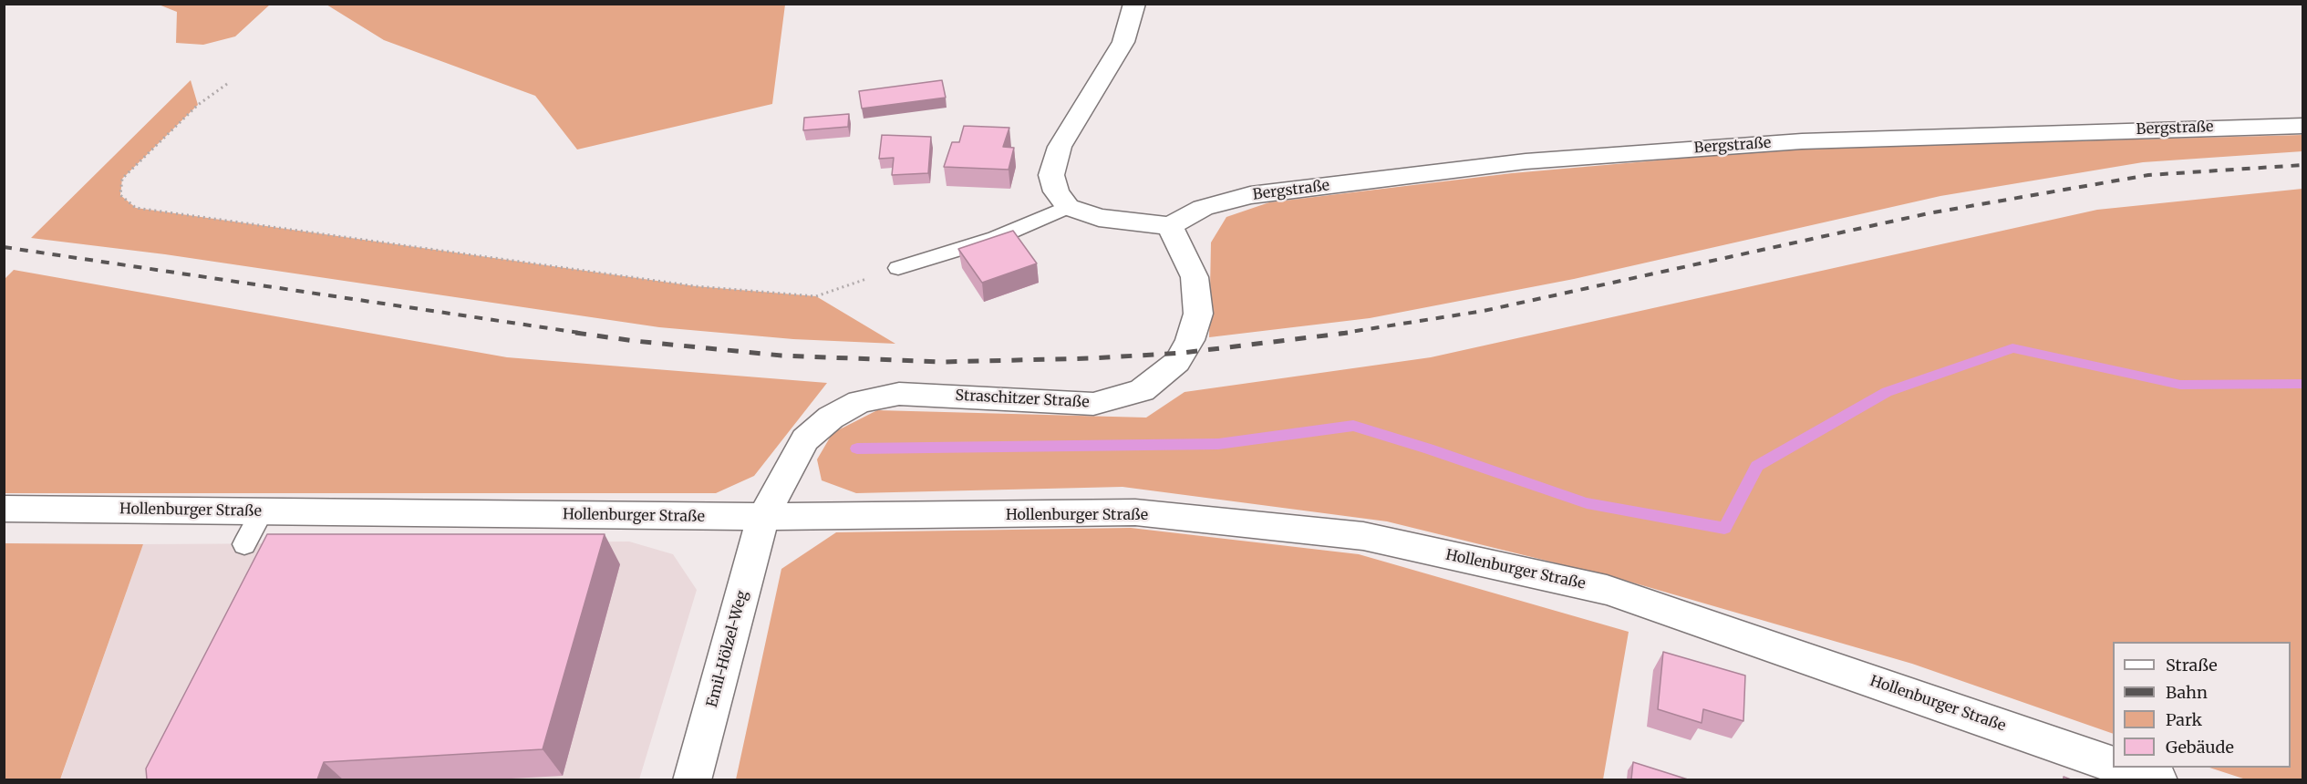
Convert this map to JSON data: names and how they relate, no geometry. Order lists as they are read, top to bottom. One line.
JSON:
{"streets":{"street":["Bergstraße","Straschitzer Straße","Hollenburger Straße","Emil-Hölzel-Weg"]},"crossings":[["Bergstraße","Straschitzer Straße"],["Straschitzer Straße","Hollenburger Straße"],["Straschitzer Straße","Emil-Hölzel-Weg"],["Hollenburger Straße","Emil-Hölzel-Weg"]],"legend":["Straße","Bahn","Park","Gebäude"]}
